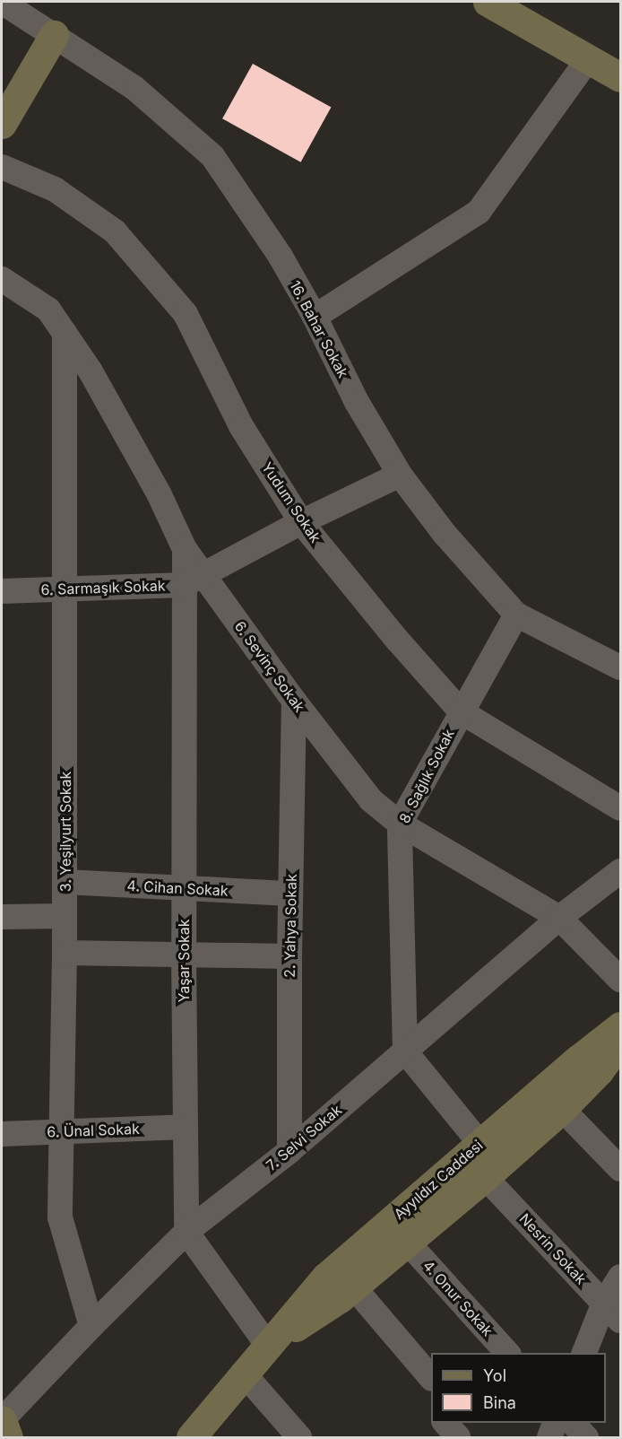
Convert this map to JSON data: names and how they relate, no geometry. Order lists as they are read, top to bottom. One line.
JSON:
{"streets":{"main road":["Ayyıldız Caddesi"],"street":["16. Bahar Sokak","Yudum Sokak","6. Sarmaşık Sokak","6. Sevinç Sokak","8. Sağlık Sokak","3. Yeşilyurt Sokak","4. Cihan Sokak","2. Yahya Sokak","Yaşar Sokak","6. Ünal Sokak","7. Selvi Sokak","Nesrin Sokak","4. Onur Sokak"]},"crossings":[["16. Bahar Sokak","8. Sağlık Sokak"],["Yudum Sokak","8. Sağlık Sokak"],["6. Sarmaşık Sokak","6. Sevinç Sokak"],["6. Sarmaşık Sokak","3. Yeşilyurt Sokak"],["6. Sarmaşık Sokak","Yaşar Sokak"],["6. Sevinç Sokak","8. Sağlık Sokak"],["6. Sevinç Sokak","3. Yeşilyurt Sokak"],["6. Sevinç Sokak","2. Yahya Sokak"],["6. Sevinç Sokak","Yaşar Sokak"],["6. Sevinç Sokak","7. Selvi Sokak"],["8. Sağlık Sokak","7. Selvi Sokak"],["3. Yeşilyurt Sokak","4. Cihan Sokak"],["3. Yeşilyurt Sokak","6. Ünal Sokak"],["3. Yeşilyurt Sokak","7. Selvi Sokak"],["4. Cihan Sokak","2. Yahya Sokak"],["4. Cihan Sokak","Yaşar Sokak"],["2. Yahya Sokak","7. Selvi Sokak"],["Yaşar Sokak","6. Ünal Sokak"],["Yaşar Sokak","7. Selvi Sokak"],["Ayyıldız Caddesi","Nesrin Sokak"],["Ayyıldız Caddesi","4. Onur Sokak"]],"legend":["Yol","Bina"]}
